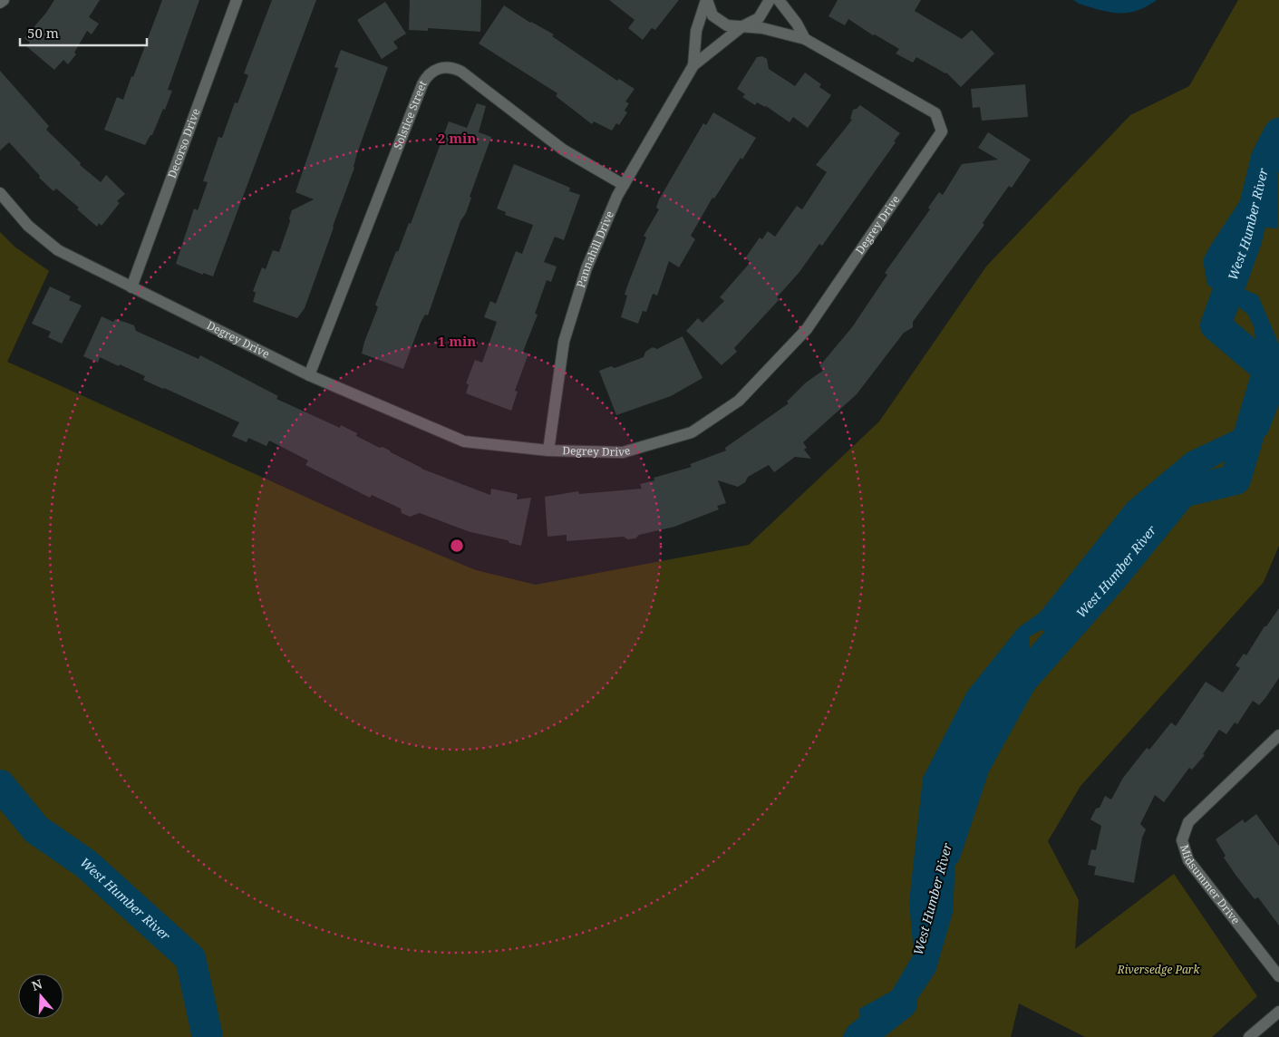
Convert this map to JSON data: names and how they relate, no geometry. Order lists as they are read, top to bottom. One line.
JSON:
{"streets":{"street":["Solstice Street","Decorso Drive","Degrey Drive","Pannahill Drive","Midsummer Drive"]},"crossings":[["Solstice Street","Degrey Drive"],["Solstice Street","Pannahill Drive"],["Decorso Drive","Degrey Drive"],["Degrey Drive","Pannahill Drive"]],"water":["West Humber River"],"parks":["Riversedge Park"],"scale_bar":"50 m","north":"top","rings":["2 min","1 min"]}
